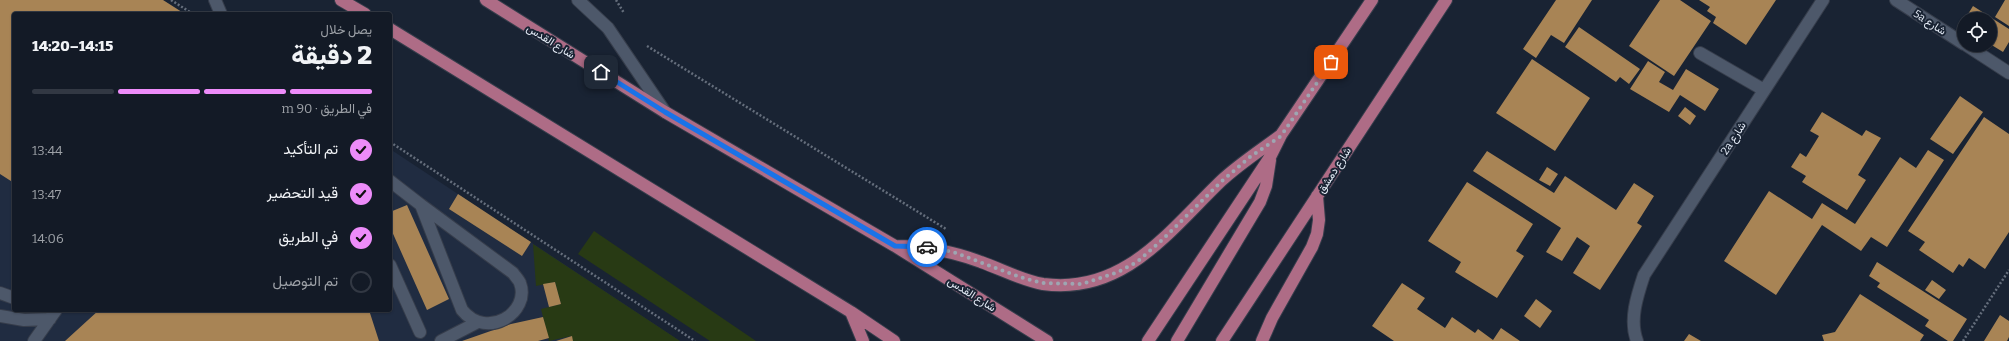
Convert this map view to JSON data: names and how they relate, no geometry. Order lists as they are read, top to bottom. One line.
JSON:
{"streets":{"main road":["شارع القدس","شارع دمشق"],"street":["5a شارع","2a شارع"]},"page":{"heading":["2 دقيقة","يصل خلال","14:15–14:20"],"bar":"في الطريق · 90 m","list":[["تم التأكيد","13:44"],["قيد التحضير","13:47"],["في الطريق","14:06"],"تم التوصيل"]}}
